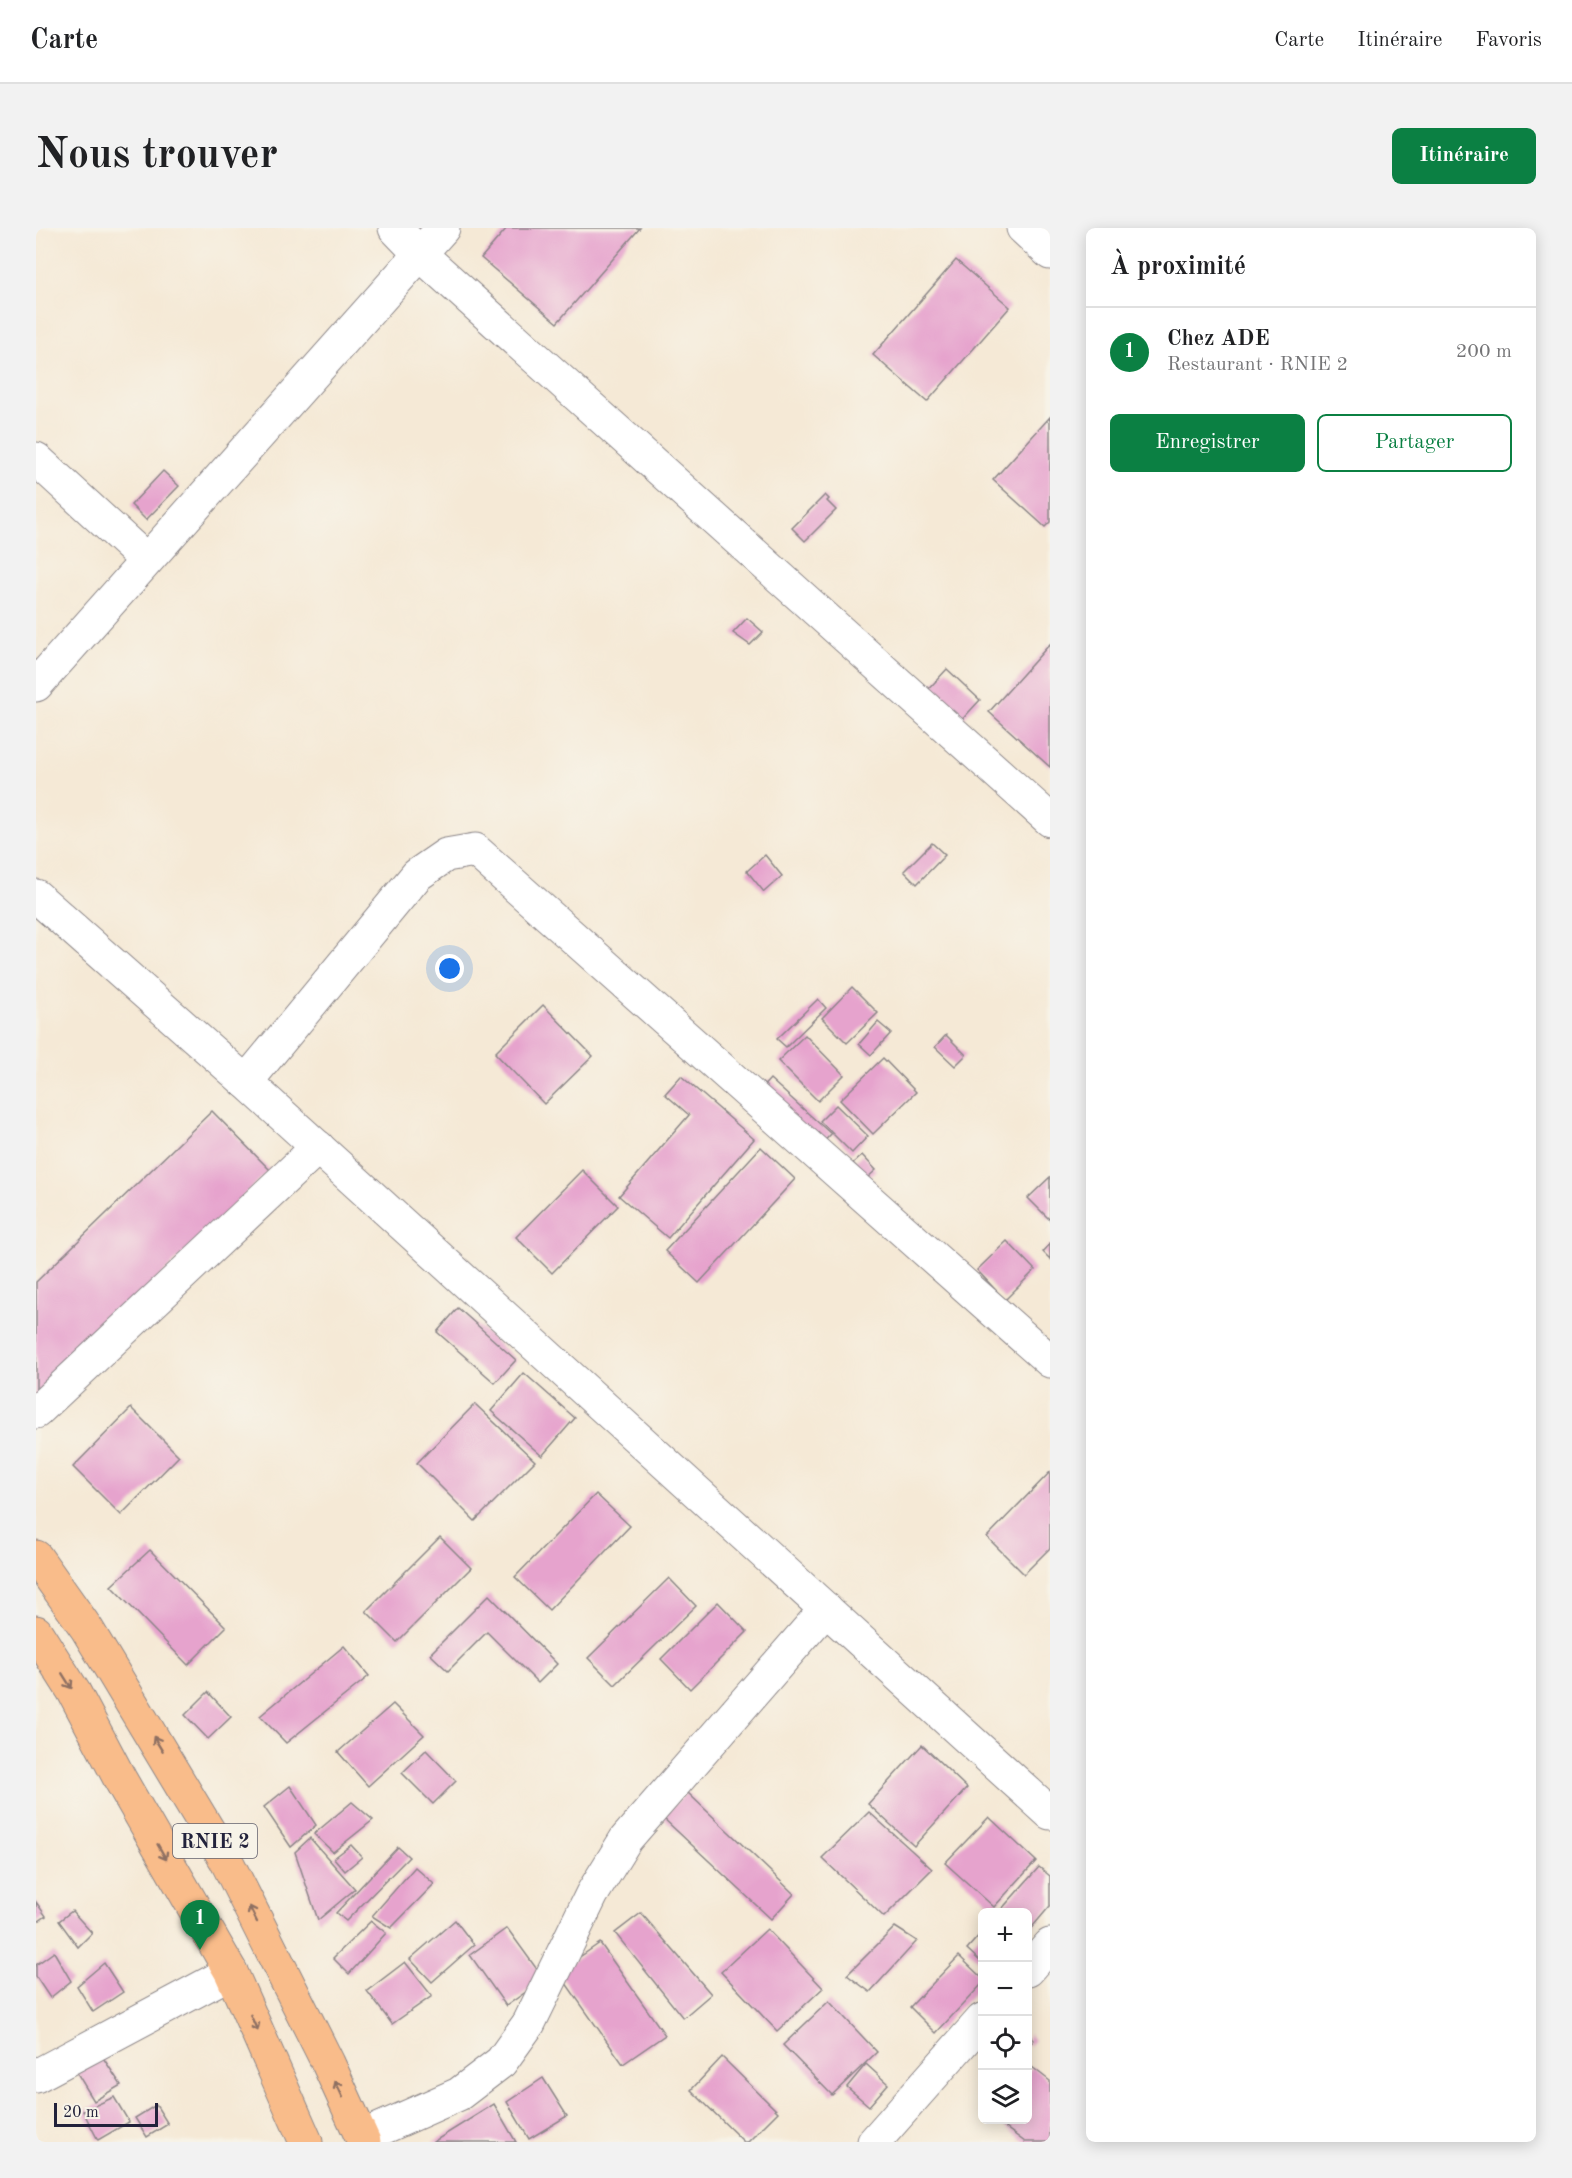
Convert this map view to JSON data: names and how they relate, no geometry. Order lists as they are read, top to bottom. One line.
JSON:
{"streets":{"highway":["RNIE 2"]},"scale_bar":"20 m","page":{"header":"Carte","nav":["Carte","Itinéraire","Favoris"],"buttons":["Itinéraire",["Enregistrer","Partager"]],"title":"Nous trouver","heading":"À proximité","list":[{"mark":"1","name":"Chez ADE","note":"Restaurant · RNIE 2","value":"200 m"}],"pins":"1","map_buttons":["+","−"],"scale":"20 m"}}
